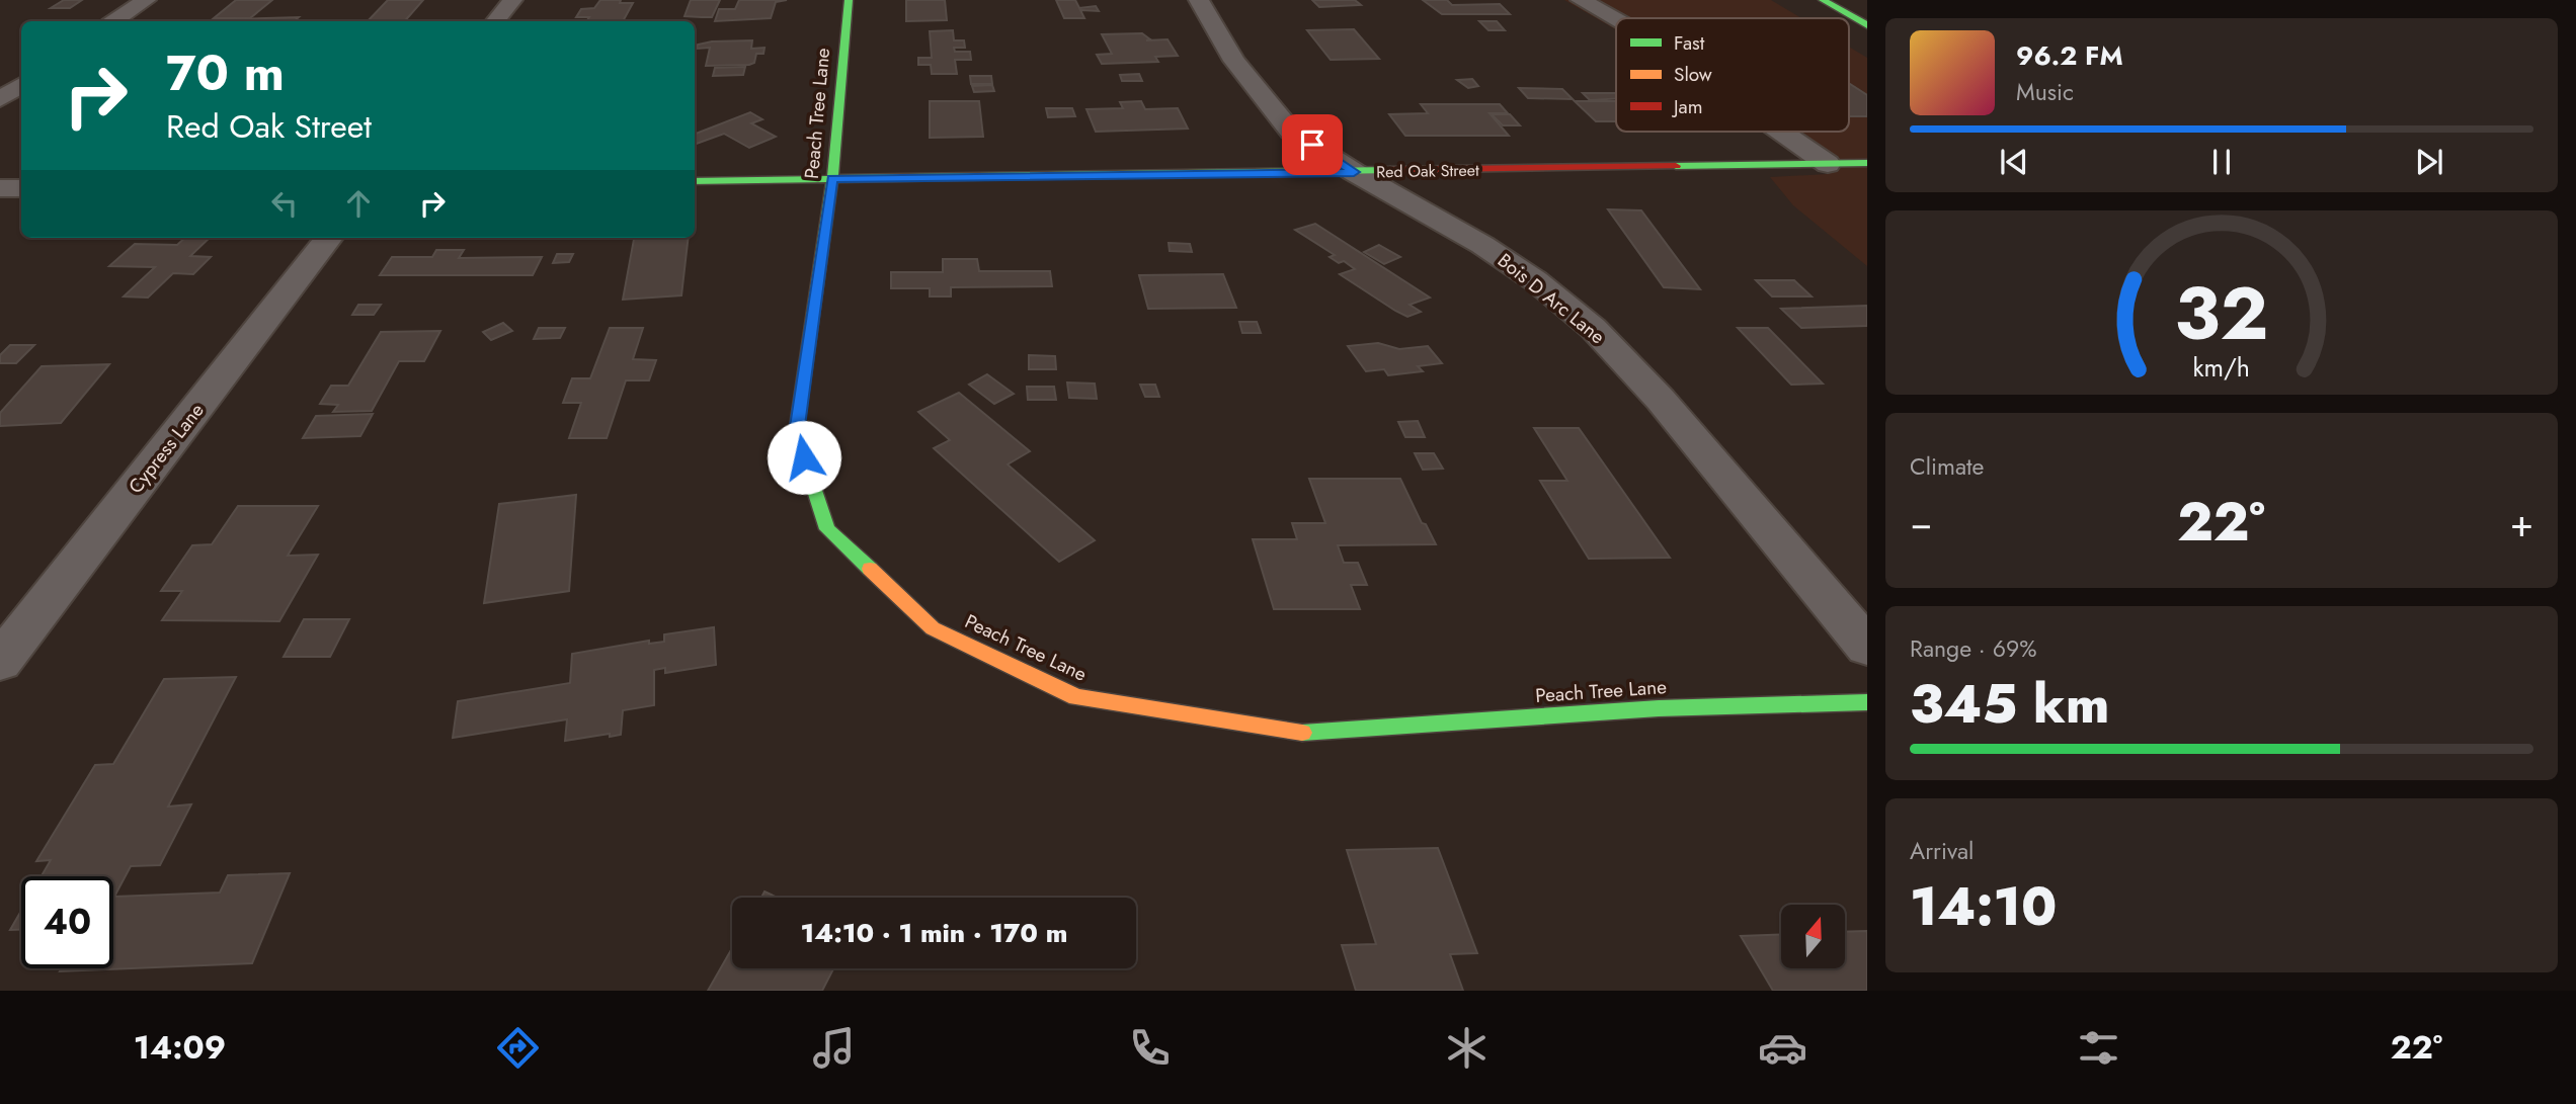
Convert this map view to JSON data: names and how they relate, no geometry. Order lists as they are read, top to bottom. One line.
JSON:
{"streets":{"street":["Peach Tree Lane","Red Oak Street","Bois D Arc Lane","Cypress Lane"]},"crossings":[["Peach Tree Lane","Red Oak Street"],["Red Oak Street","Bois D Arc Lane"]],"legend":["Fast","Slow","Jam"],"north":"top","page":{"turn":["70 m","Red Oak Street"],"song":["96.2 FM","Music"],"tile":["Climate",["Range · 69%","345 km"],["Arrival","14:10"]],"heat":["−","22°","+"],"limit":"40","trip":"14:10 · 1 min · 170 m","tabs":["14:09","22°"],"gauge":["32","km/h"]}}
